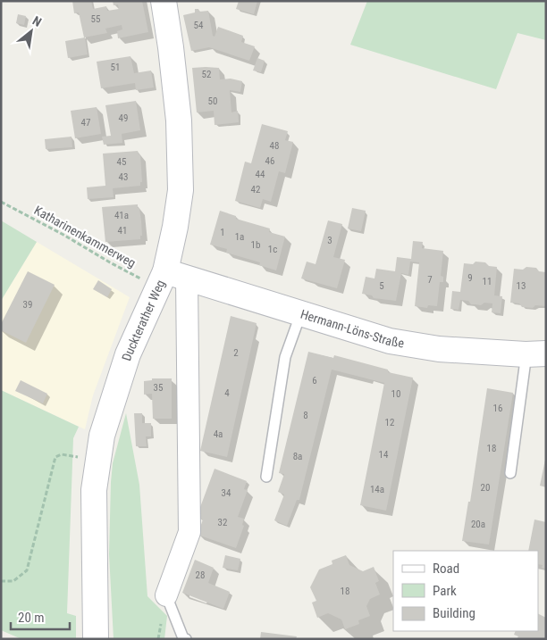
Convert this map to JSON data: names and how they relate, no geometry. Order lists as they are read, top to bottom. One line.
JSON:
{"streets":{"street":["Duckterather Weg","Hermann-Löns-Straße"],"path":["Katharinenkammerweg"]},"crossings":[["Katharinenkammerweg","Duckterather Weg"],["Katharinenkammerweg","Hermann-Löns-Straße"],["Duckterather Weg","Hermann-Löns-Straße"]],"house_numbers":["55","54","51","52","50","49","47","48","46","45","44","43","42","41a","41","1","1a","3","1b","1c","9","7","11","5","13","39","2","6","35","4","10","16","8","12","4a","18","14","8a","20","14a","34","32","20a","28","18"],"legend":["Road","Park","Building"],"scale_bar":"20 m","north":"top right"}
